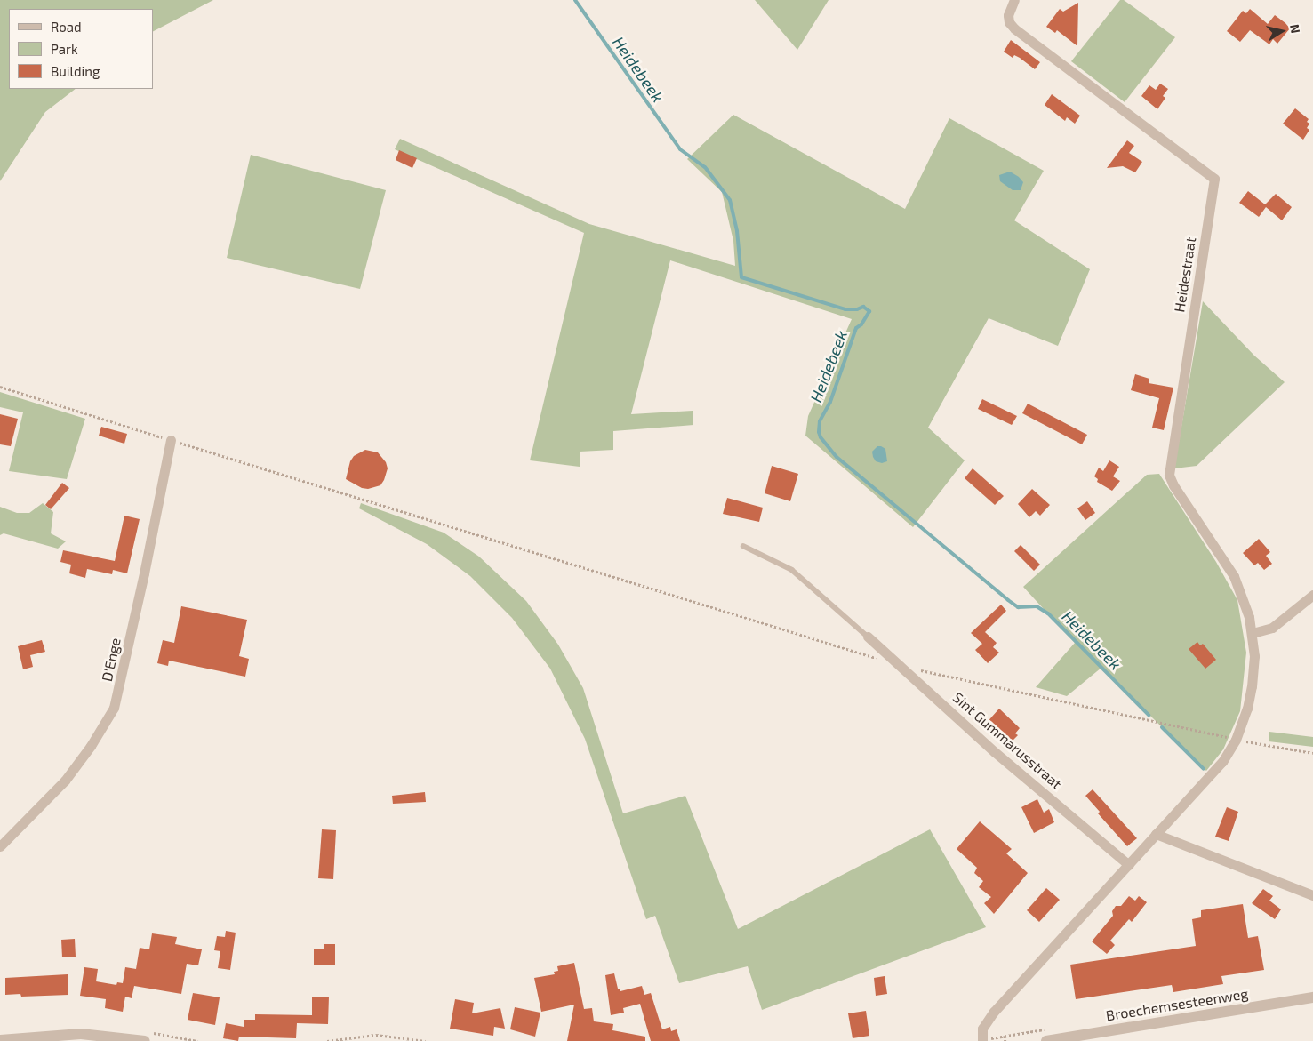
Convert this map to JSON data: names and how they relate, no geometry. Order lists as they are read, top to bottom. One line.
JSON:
{"streets":{"street":["Heidestraat","D'Enge","Sint Gummarusstraat","Broechemsesteenweg"]},"water":["Heidebeek"],"legend":["Road","Park","Building"],"north":"right"}
